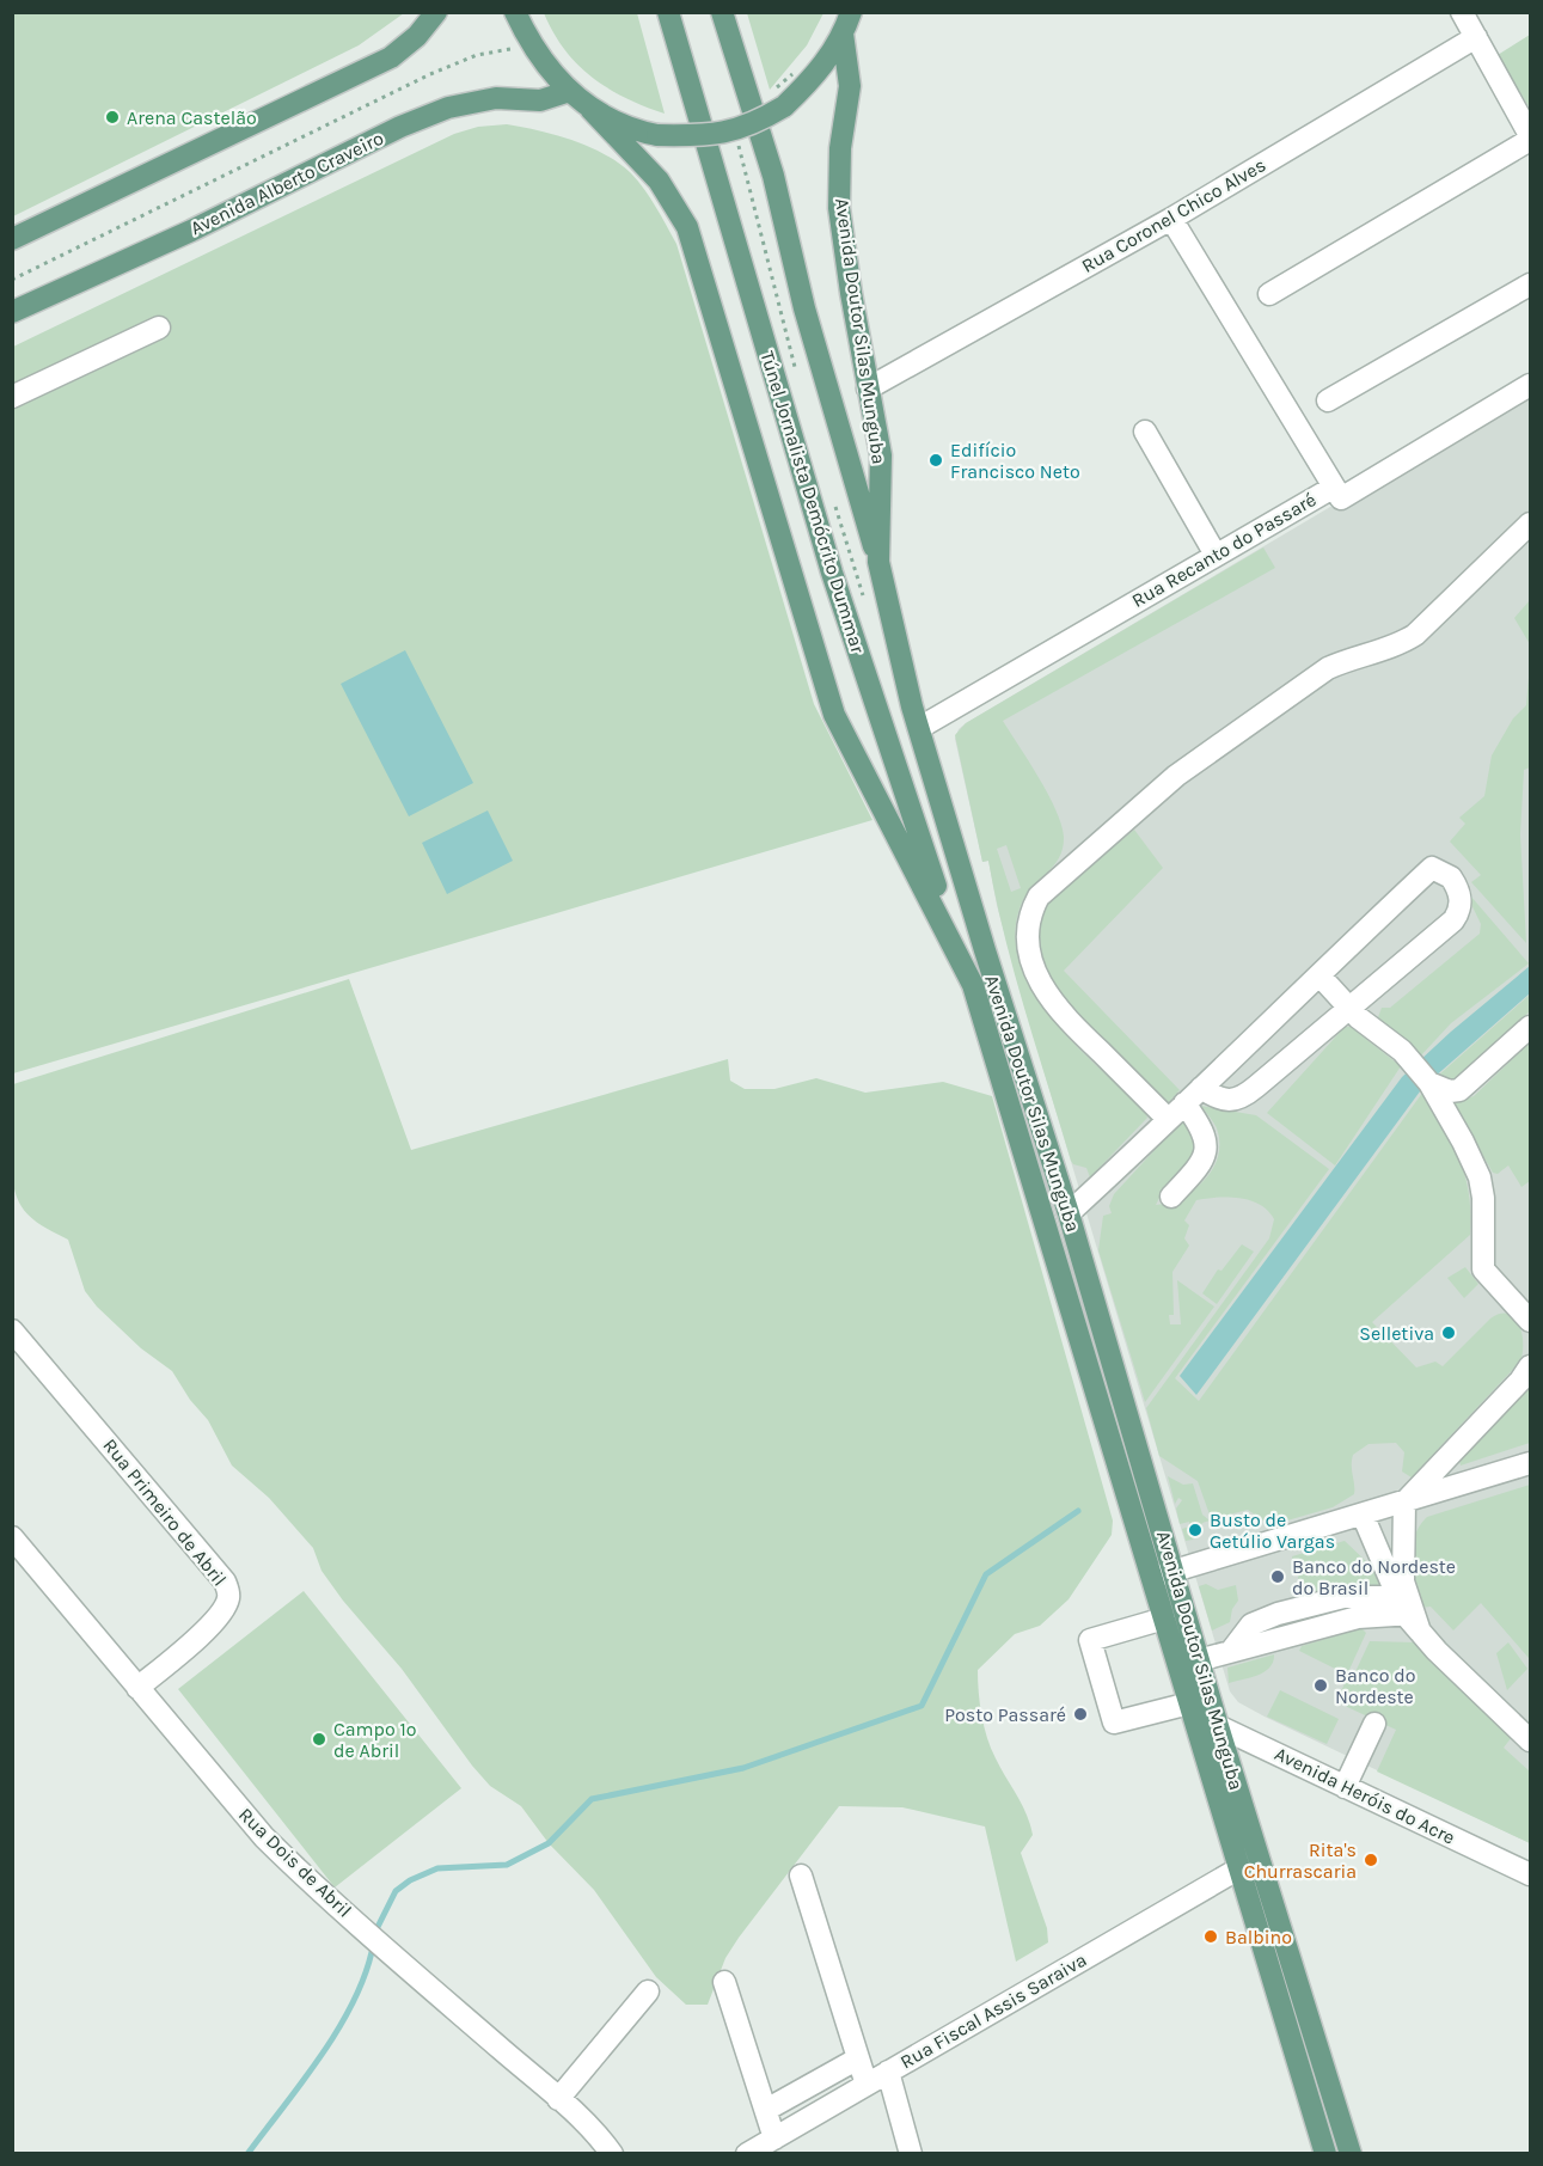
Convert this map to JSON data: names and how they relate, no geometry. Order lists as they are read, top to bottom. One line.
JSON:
{"streets":{"main road":["Avenida Alberto Craveiro","Avenida Doutor Silas Munguba","Túnel Jornalista Demócrito Dummar"],"street":["Rua Coronel Chico Alves","Rua Recanto do Passaré","Rua Primeiro de Abril","Avenida Heróis do Acre","Rua Dois de Abril","Rua Fiscal Assis Saraiva"]},"crossings":[["Rua Coronel Chico Alves","Avenida Doutor Silas Munguba"],["Rua Coronel Chico Alves","Rua Recanto do Passaré"],["Avenida Doutor Silas Munguba","Túnel Jornalista Demócrito Dummar"],["Avenida Doutor Silas Munguba","Rua Recanto do Passaré"],["Avenida Doutor Silas Munguba","Avenida Heróis do Acre"],["Avenida Doutor Silas Munguba","Rua Fiscal Assis Saraiva"],["Rua Primeiro de Abril","Rua Dois de Abril"]],"places":["Arena Castelão","Edifício Francisco Neto","Selletiva","Busto de Getúlio Vargas","Banco do Nordeste do Brasil","Banco do Nordeste","Posto Passaré","Campo 1º de Abril","Rita's Churrascaria","Balbino"]}
